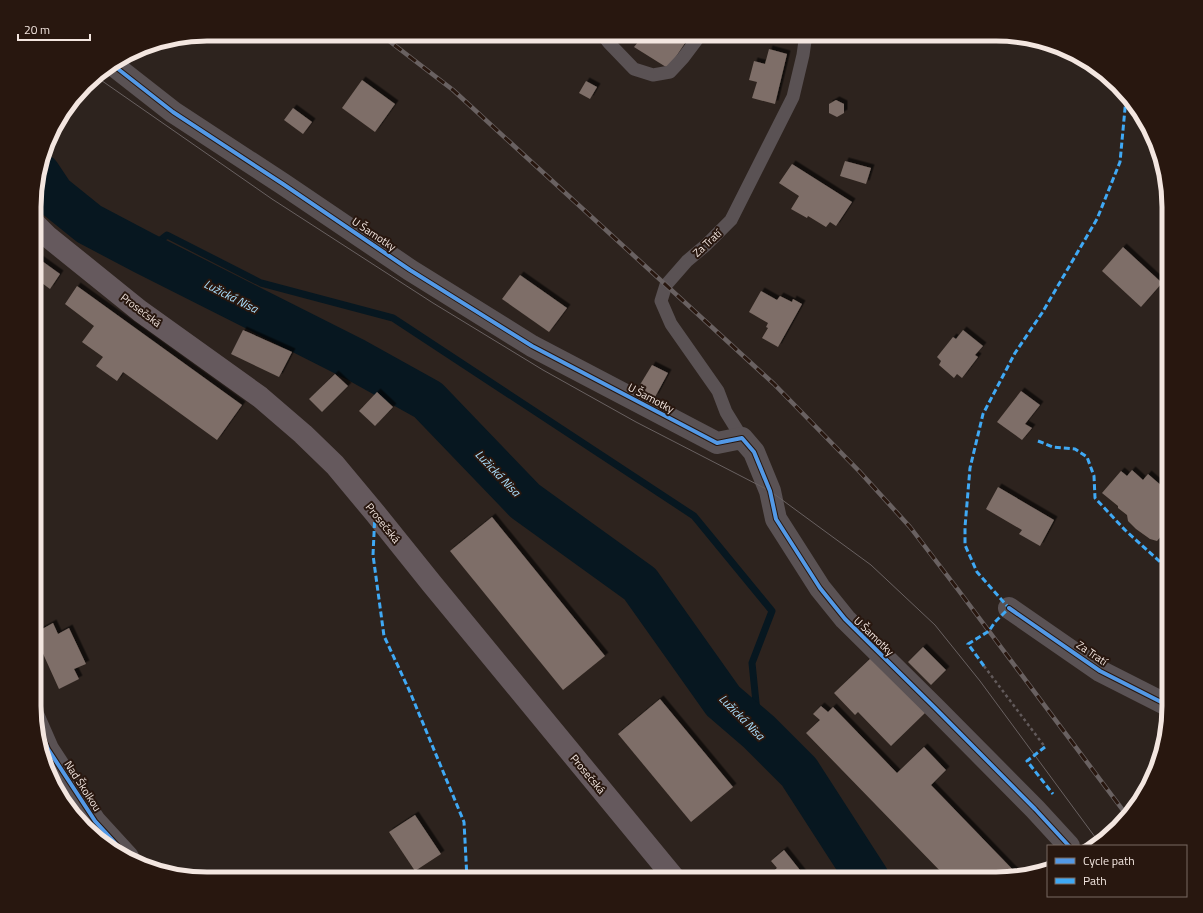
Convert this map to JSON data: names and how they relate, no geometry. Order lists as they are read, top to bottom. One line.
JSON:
{"streets":{"main road":["Prosečská"],"street":["U Šamotky","Za Tratí","Nad Školkou"]},"crossings":[["U Šamotky","Za Tratí"]],"water":["Lužická Nisa"],"legend":["Cycle path","Path"],"scale_bar":"20 m"}
